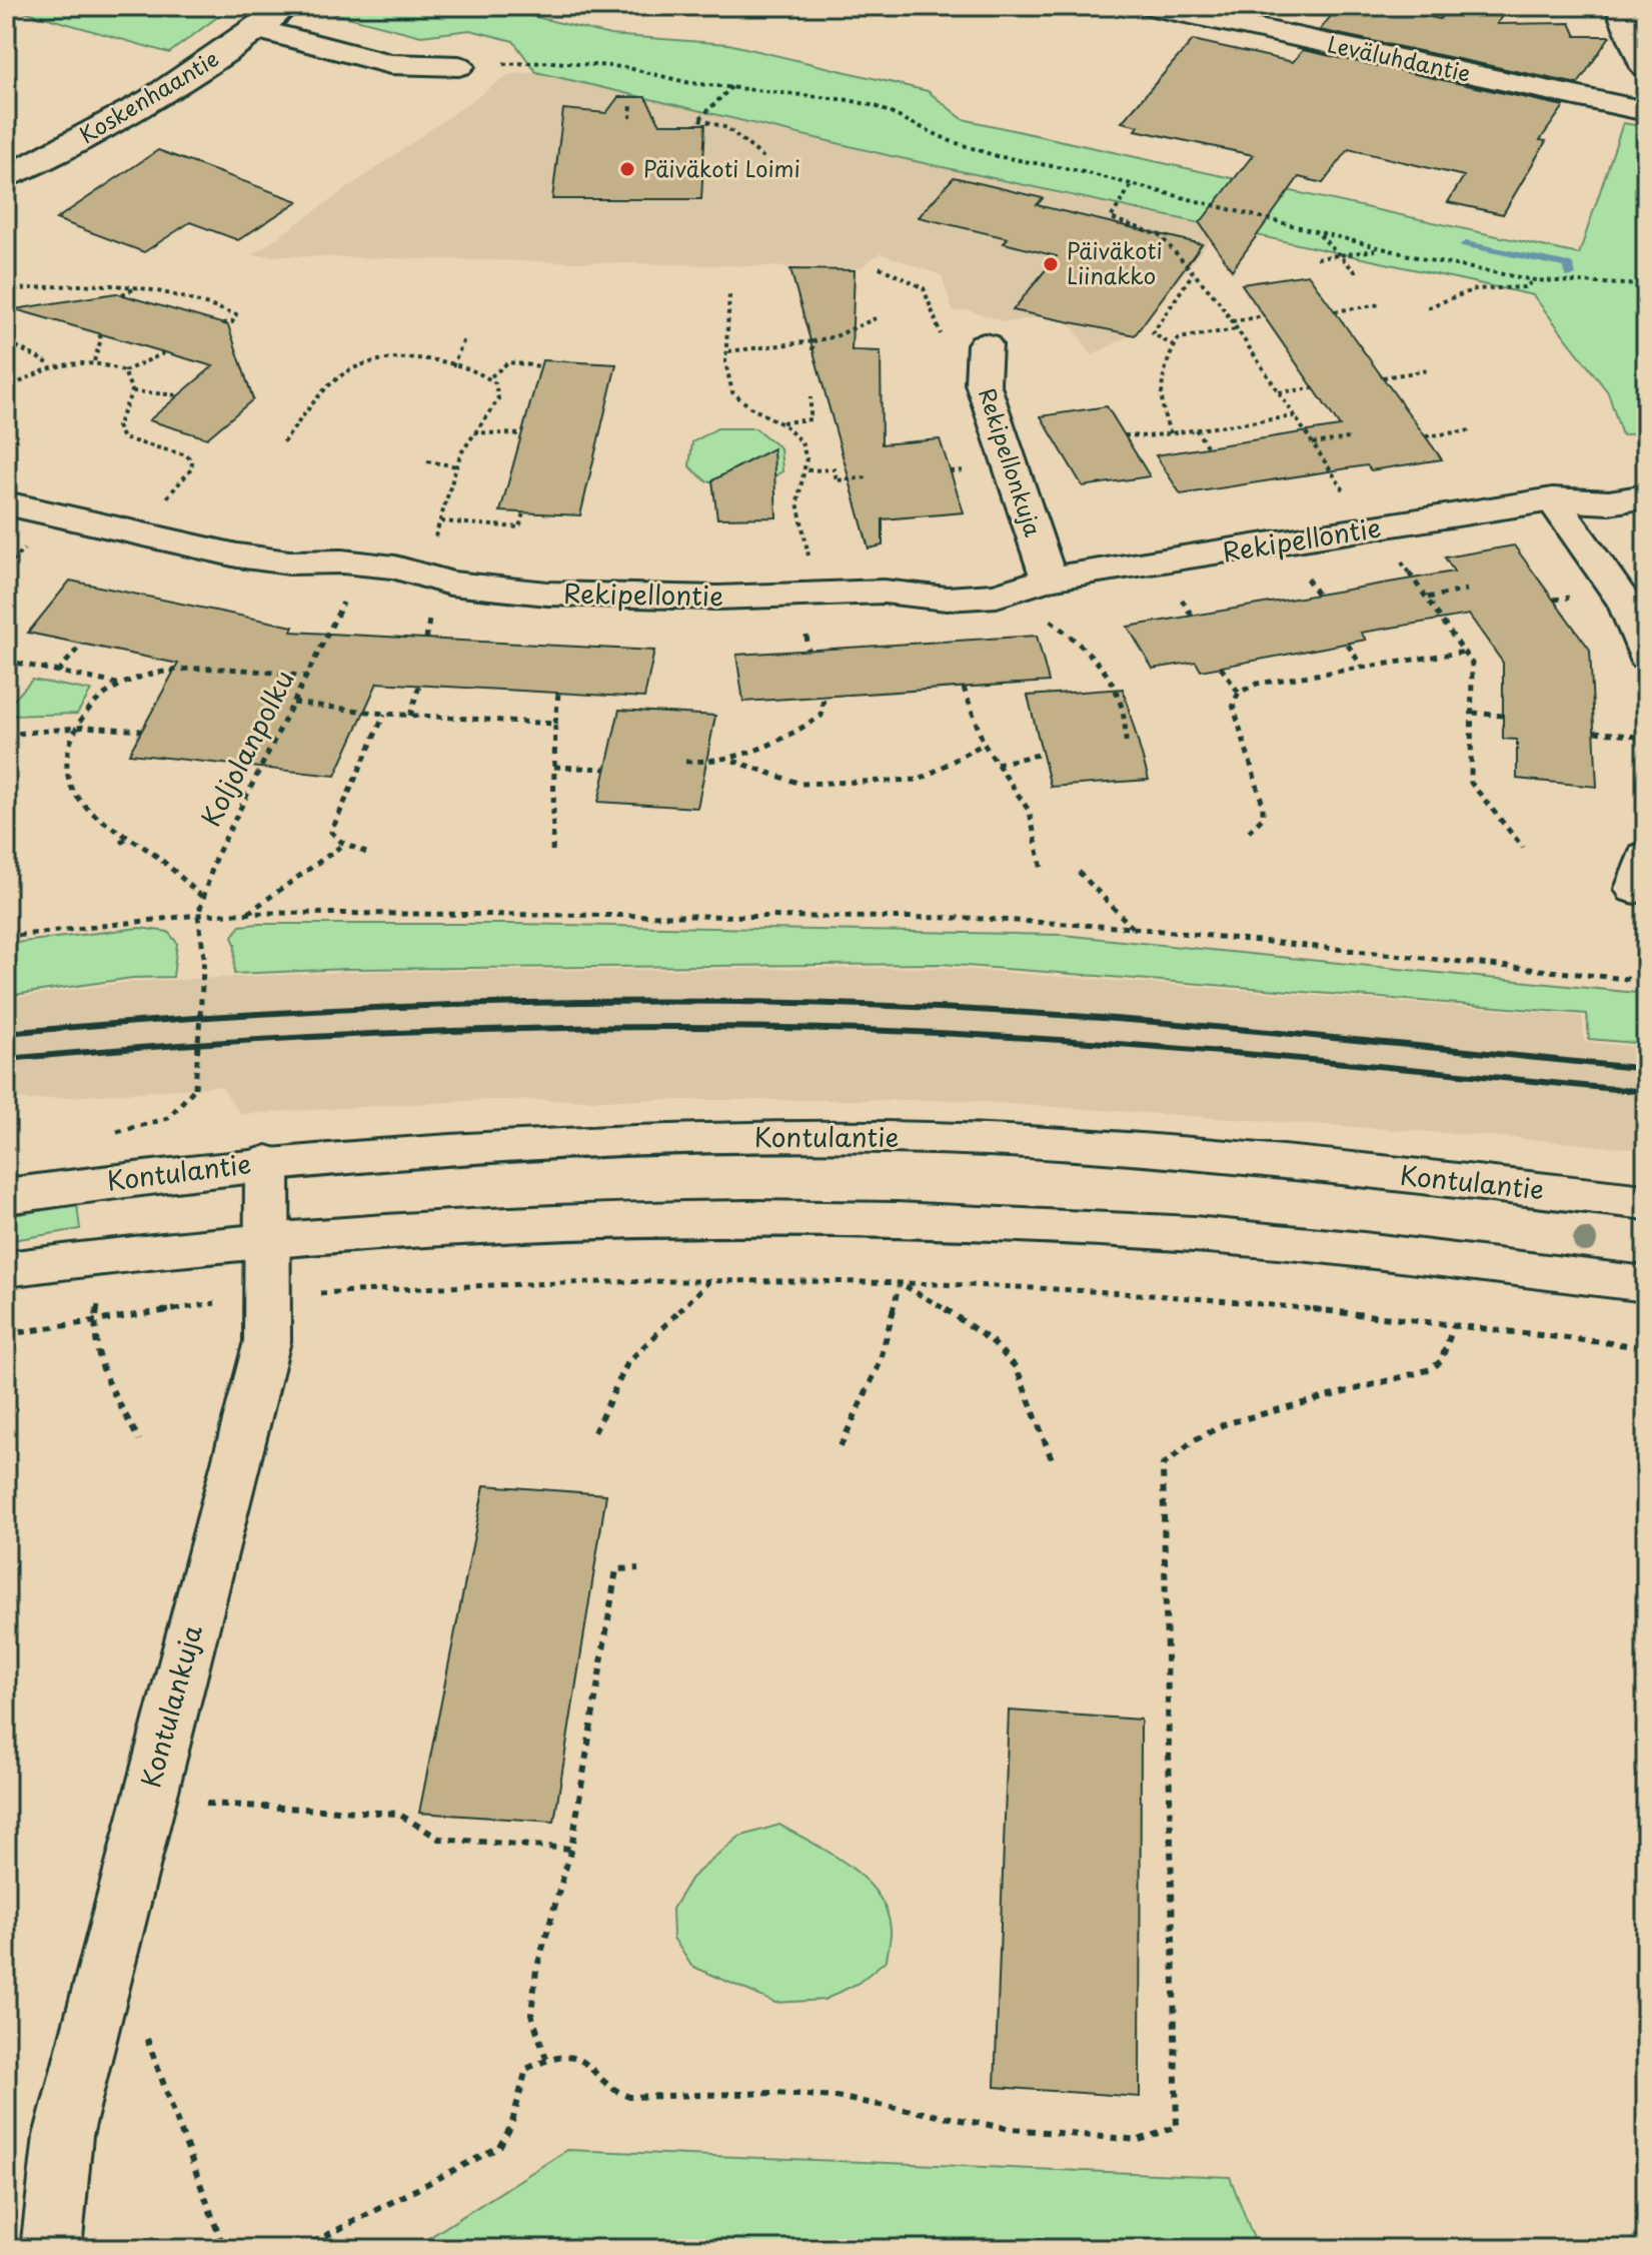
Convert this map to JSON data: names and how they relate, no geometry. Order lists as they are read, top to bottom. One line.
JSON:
{"streets":{"street":["Leväluhdantie","Koskenhaantie","Rekipellonkuja","Rekipellontie","Kontulantie","Kontulankuja"],"path":["Koljolanpolku"]},"crossings":[["Rekipellonkuja","Rekipellontie"],["Kontulantie","Kontulankuja"]],"places":["Päiväkoti Loimi","Päiväkoti Liinakko"]}
